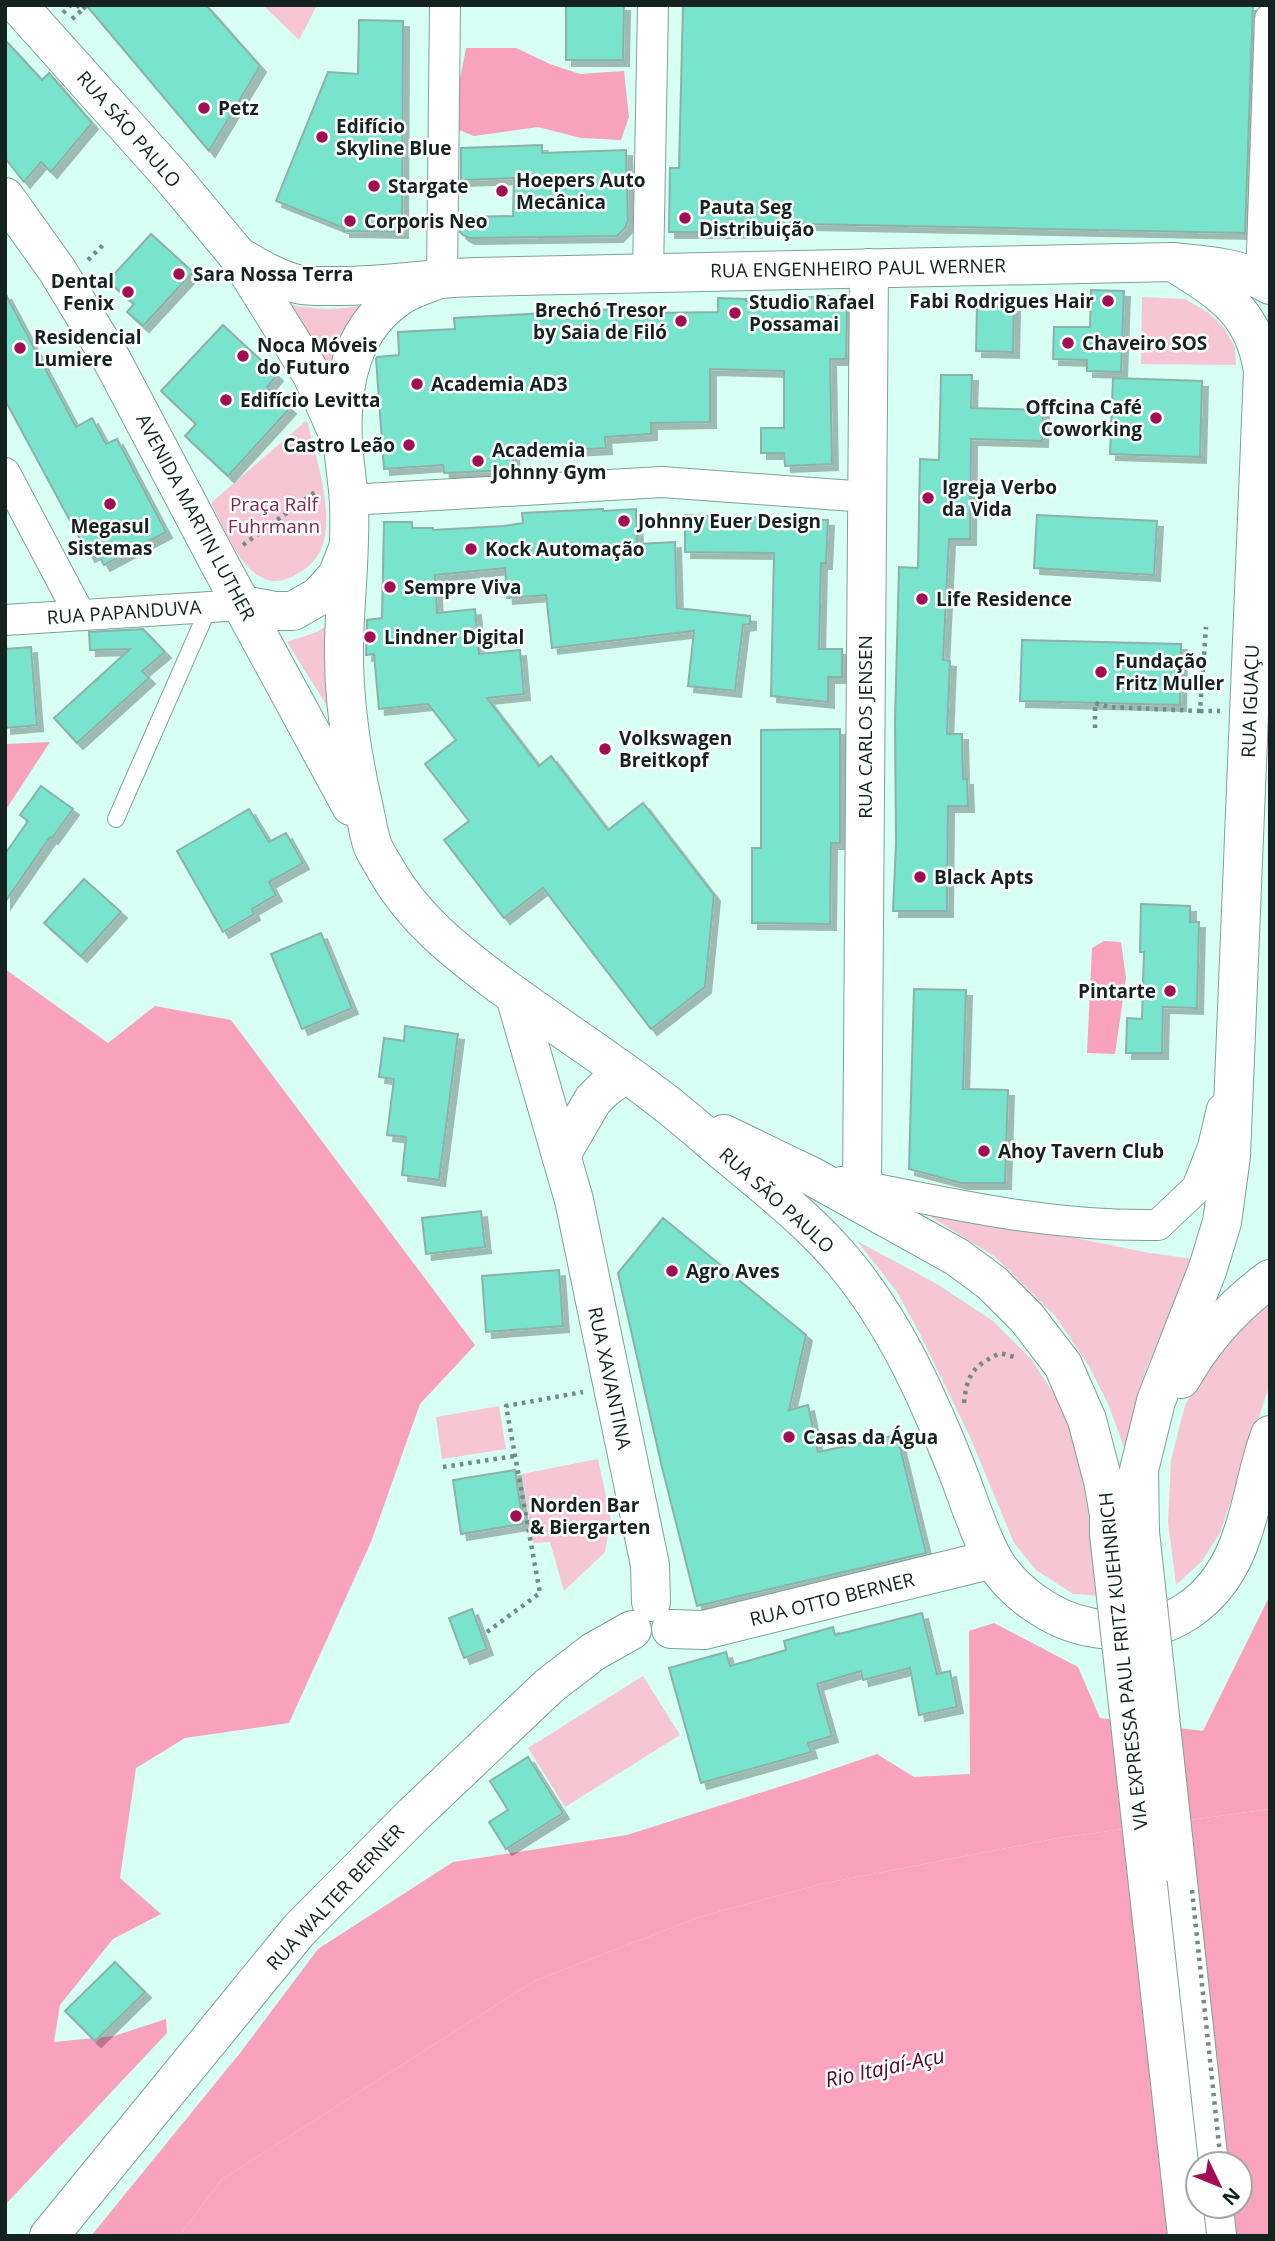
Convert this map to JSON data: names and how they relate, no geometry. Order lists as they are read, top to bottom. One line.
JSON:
{"streets":{"main road":["RUA SÃO PAULO","RUA ENGENHEIRO PAUL WERNER","AVENIDA MARTIN LUTHER","RUA IGUAÇU","RUA CARLOS JENSEN","RUA XAVANTINA","RUA OTTO BERNER","VIA EXPRESSA PAUL FRITZ KUEHNRICH","RUA WALTER BERNER"],"street":["RUA PAPANDUVA"]},"crossings":[["RUA SÃO PAULO","RUA ENGENHEIRO PAUL WERNER"],["RUA SÃO PAULO","AVENIDA MARTIN LUTHER"],["RUA SÃO PAULO","RUA PAPANDUVA"],["RUA SÃO PAULO","RUA XAVANTINA"],["RUA SÃO PAULO","RUA OTTO BERNER"],["RUA SÃO PAULO","VIA EXPRESSA PAUL FRITZ KUEHNRICH"],["RUA ENGENHEIRO PAUL WERNER","RUA IGUAÇU"],["RUA ENGENHEIRO PAUL WERNER","RUA CARLOS JENSEN"],["AVENIDA MARTIN LUTHER","RUA PAPANDUVA"],["RUA IGUAÇU","VIA EXPRESSA PAUL FRITZ KUEHNRICH"],["RUA XAVANTINA","RUA OTTO BERNER"],["RUA XAVANTINA","RUA WALTER BERNER"],["RUA OTTO BERNER","RUA WALTER BERNER"]],"water":["Rio Itajaí-Açu"],"parks":["Praça Ralf Fuhrmann"],"places":["Petz","Edifício Skyline Blue","Stargate","Hoepers Auto Mecânica","Pauta Seg Distribuição","Corporis Neo","Sara Nossa Terra","Dental Fenix","Fabi Rodrigues Hair","Studio Rafael Possamai","Brechó Tresor by Saia de Filó","Chaveiro SOS","Residencial Lumiere","Noca Móveis do Futuro","Academia AD3","Edifício Levitta","Offcina Café Coworking","Castro Leão","Academia Johnny Gym","Igreja Verbo da Vida","Megasul Sistemas","Johnny Euer Design","Kock Automação","Sempre Viva","Life Residence","Lindner Digital","Fundação Fritz Muller","Volkswagen Breitkopf","Black Apts","Pintarte","Ahoy Tavern Club","Agro Aves","Casas da Água","Norden Bar & Biergarten"],"north":"bottom right"}
